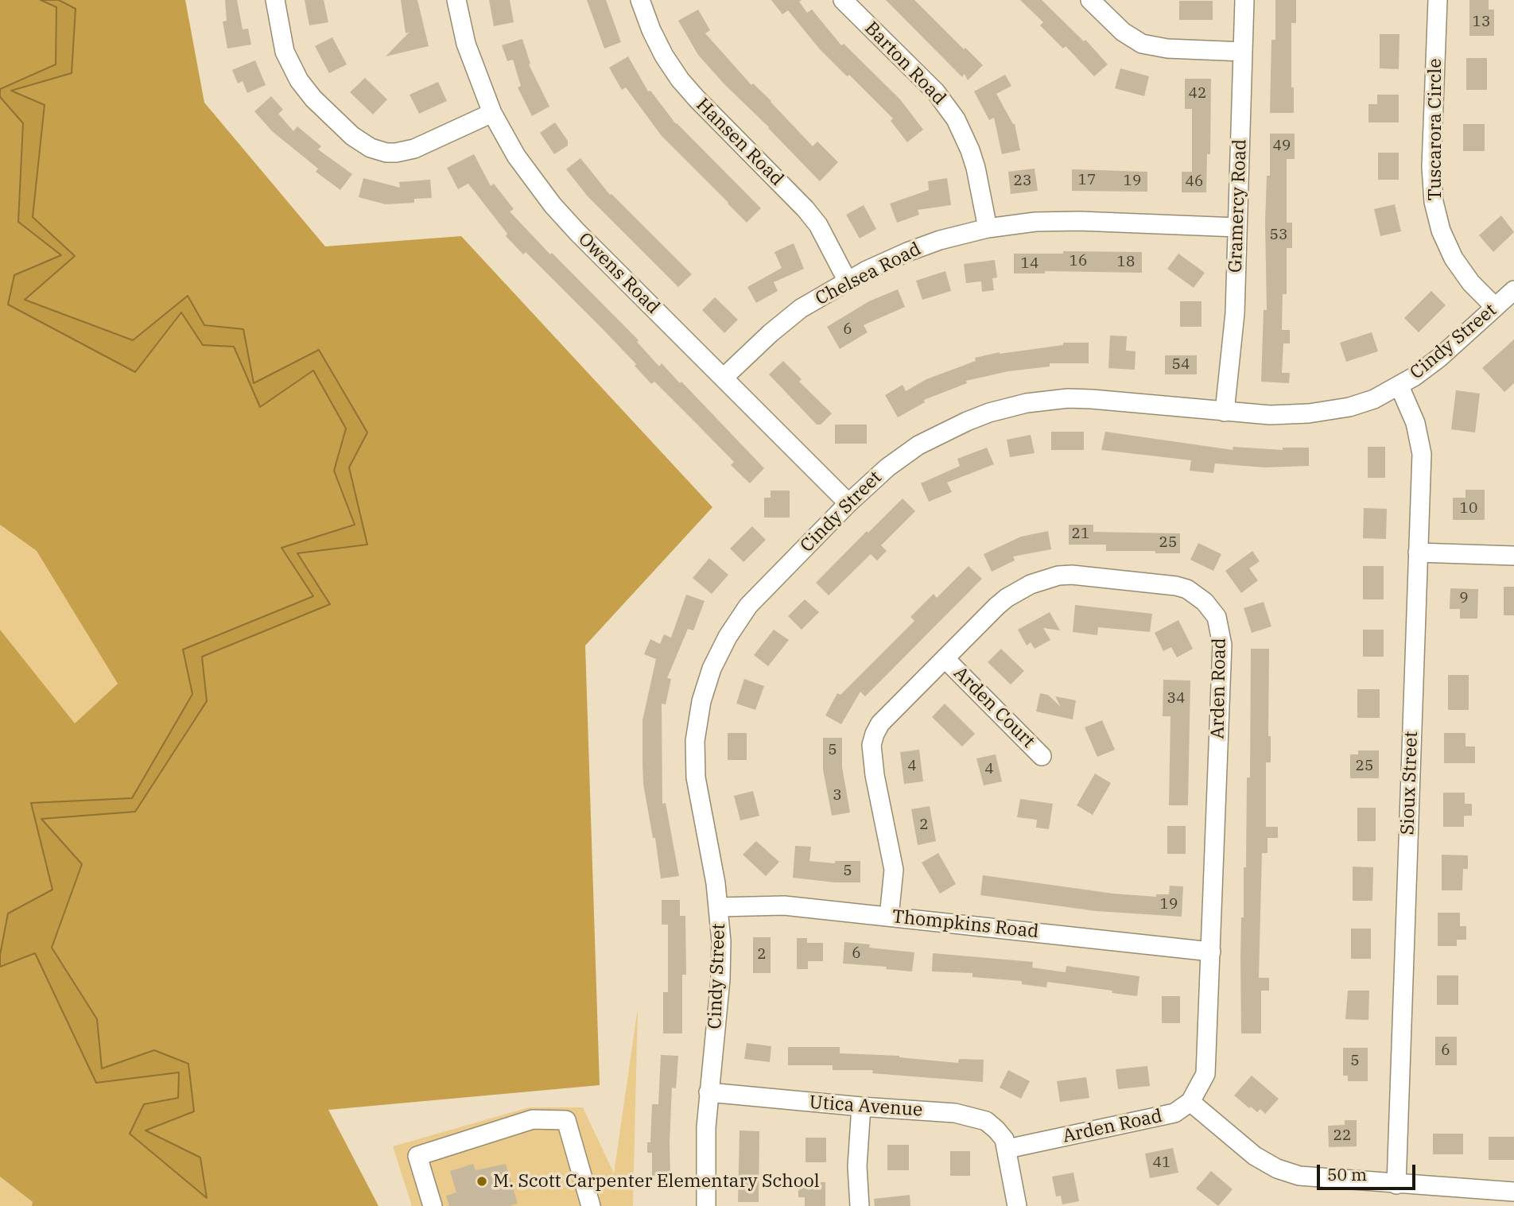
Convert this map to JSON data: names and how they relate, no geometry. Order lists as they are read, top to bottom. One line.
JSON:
{"streets":{"street":["Barton Road","Tuscarora Circle","Hansen Road","Gramercy Road","Owens Road","Chelsea Road","Cindy Street","Arden Road","Arden Court","Sioux Street","Thompkins Road","Utica Avenue"]},"crossings":[["Barton Road","Chelsea Road"],["Tuscarora Circle","Cindy Street"],["Hansen Road","Chelsea Road"],["Gramercy Road","Chelsea Road"],["Gramercy Road","Cindy Street"],["Owens Road","Chelsea Road"],["Owens Road","Cindy Street"],["Cindy Street","Sioux Street"],["Cindy Street","Thompkins Road"],["Cindy Street","Utica Avenue"],["Arden Road","Arden Court"],["Arden Road","Thompkins Road"],["Arden Road","Utica Avenue"]],"places":["M. Scott Carpenter Elementary School"],"house_numbers":["13","42","49","17","23","19","46","53","16","18","14","6","54","10","21","25","9","34","5","4","25","4","3","2","5","19","6","2","6","5","22","41"],"scale_bar":"50 m"}
